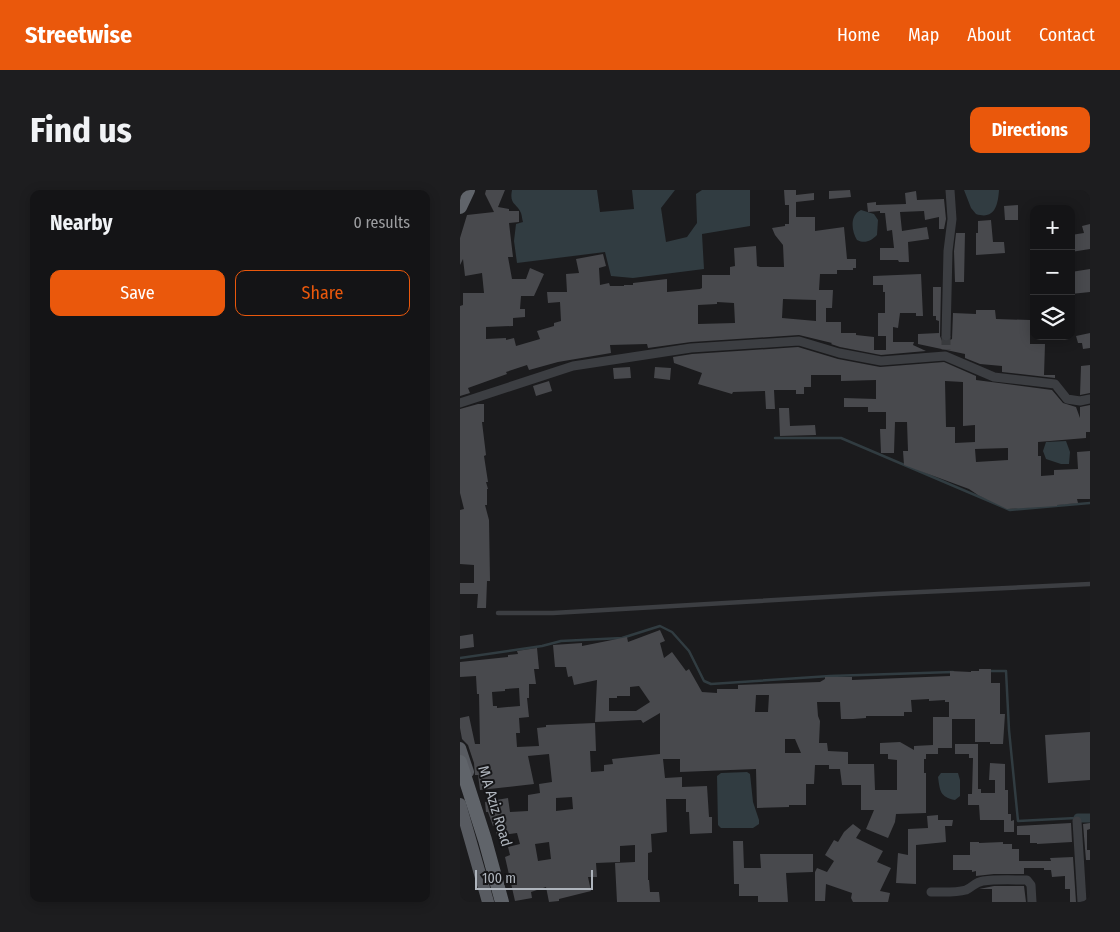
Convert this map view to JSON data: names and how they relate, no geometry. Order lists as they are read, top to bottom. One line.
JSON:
{"streets":{"main road":["M A Aziz Road"]},"scale_bar":"100 m","page":{"header":"Streetwise","nav":["Home","Map","About","Contact"],"buttons":["Directions",["Save","Share"]],"title":"Find us","heading":["Nearby","0 results"],"map_buttons":["+","−"],"scale":"100 m"}}
